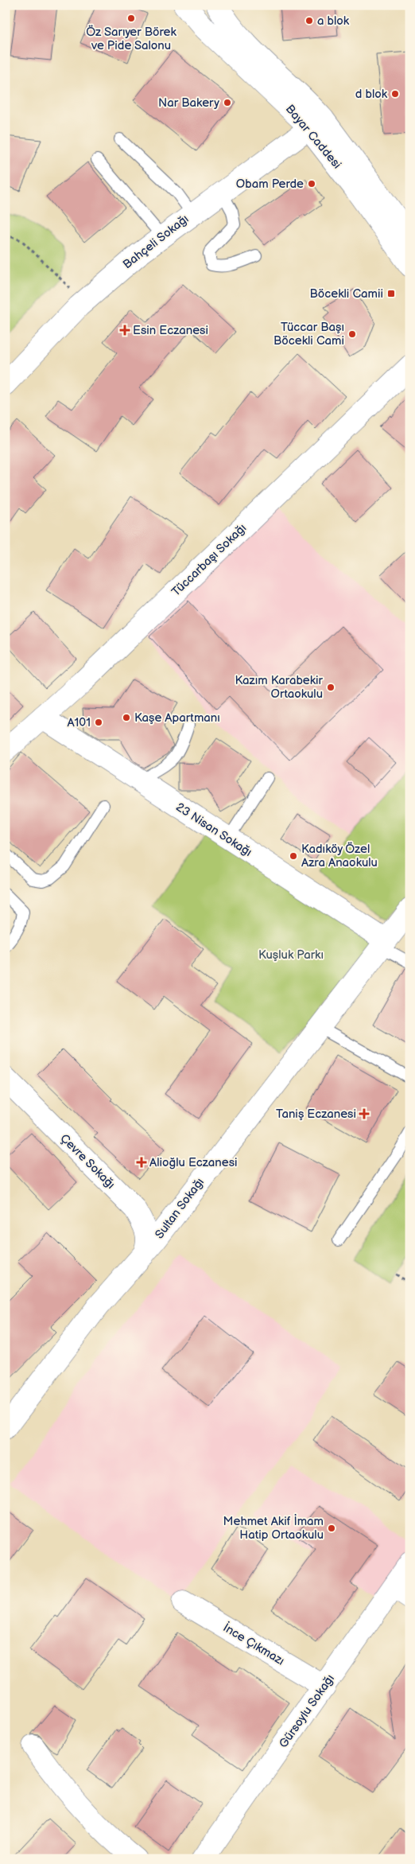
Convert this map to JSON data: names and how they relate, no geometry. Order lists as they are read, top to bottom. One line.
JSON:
{"streets":{"street":["Bayar Caddesi","Bahçeli Sokağı","Tüccarbaşı Sokağı","23 Nisan Sokağı","Çevre Sokağı","Sultan Sokağı","İnce Çıkmazı","Gürsoylu Sokağı"]},"crossings":[["Bayar Caddesi","Bahçeli Sokağı"],["Tüccarbaşı Sokağı","23 Nisan Sokağı"],["23 Nisan Sokağı","Sultan Sokağı"],["Çevre Sokağı","Sultan Sokağı"],["İnce Çıkmazı","Gürsoylu Sokağı"]],"parks":["Kuşluk Parkı"],"places":{"other":["Öz Sarıyer Börek ve Pide Salonu","a blok","d blok","Nar Bakery","Obam Perde","Tüccar Başı Böcekli Cami","Kazım Karabekir Ortaokulu","Kaşe Apartmanı","A101","Kadıköy Özel Azra Anaokulu","Mehmet Akif İmam Hatip Ortaokulu"],"transit":["Böcekli Camii"],"health":["Esin Eczanesi","Taniş Eczanesi","Alioğlu Eczanesi"]}}
